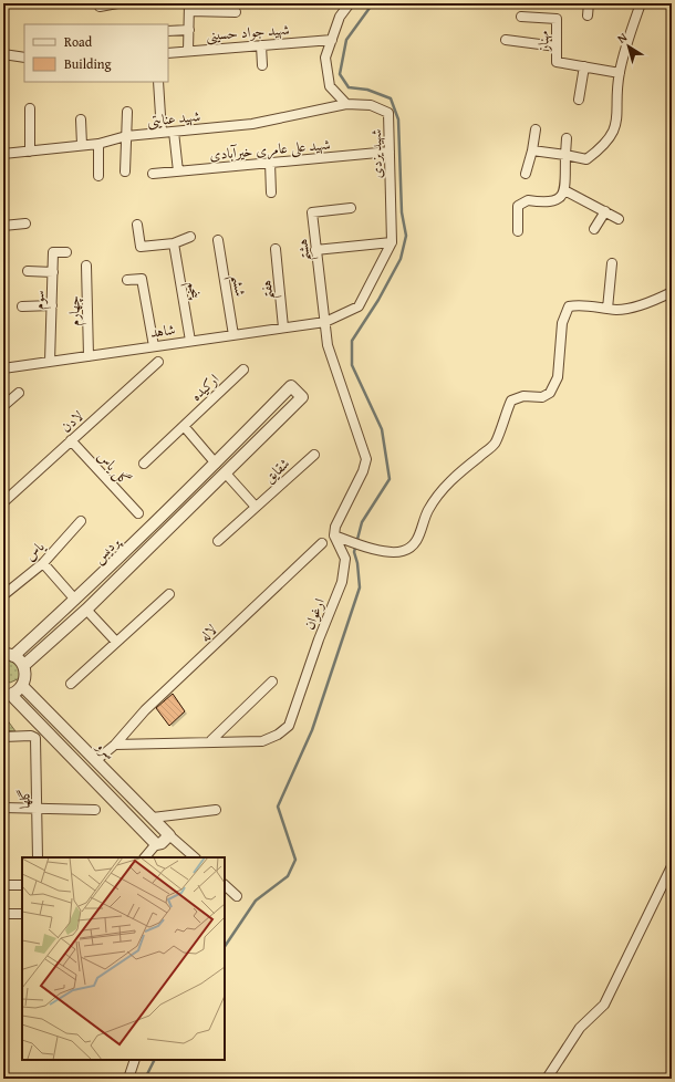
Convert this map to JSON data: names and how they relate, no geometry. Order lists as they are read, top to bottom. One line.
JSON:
{"streets":{"street":["شهید جواد حسینی","مهناز","شهید عنایتی","شهید علی عامری خیرآبادی","شهید یزدی","هشتم","ششم","پنجم","هفتم","سوم","چهارم","شاهد","ارکیده","لادن","گل یاس","شقایق","پردیس","یاس","ارغوان","لاله","سرو","گلها"]},"crossings":[["شهید عنایتی","شهید یزدی"],["شهید علی عامری خیرآبادی","شهید یزدی"],["شهید یزدی","هشتم"],["شهید یزدی","شاهد"],["هشتم","شاهد"],["ششم","شاهد"],["پنجم","شاهد"],["هفتم","شاهد"],["سوم","شاهد"],["چهارم","شاهد"],["لادن","گل یاس"],["ارغوان","لاله"]],"legend":["Road","Building"],"north":"top left"}
